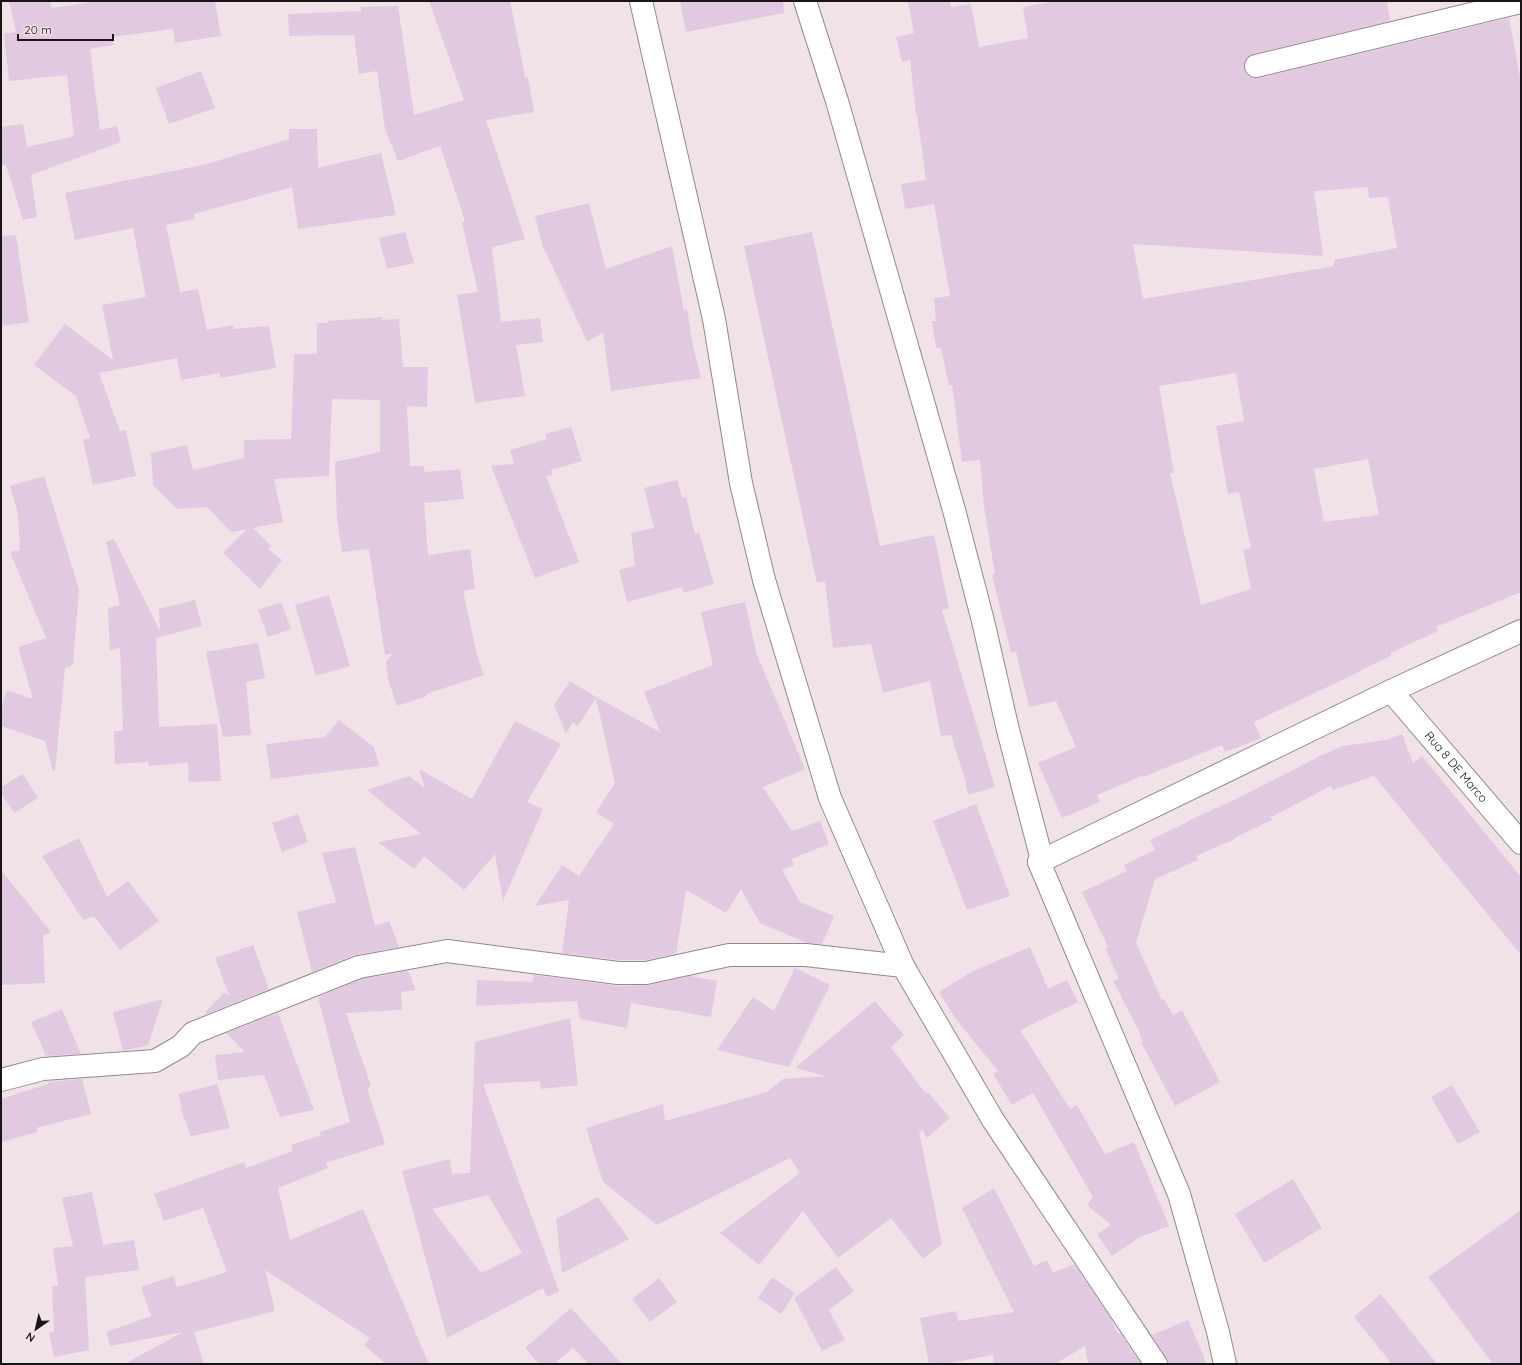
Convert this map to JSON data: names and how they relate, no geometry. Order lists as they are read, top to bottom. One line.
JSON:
{"streets":{"street":["Rua 8 DE Marco"]},"scale_bar":"20 m","north":"bottom left"}
